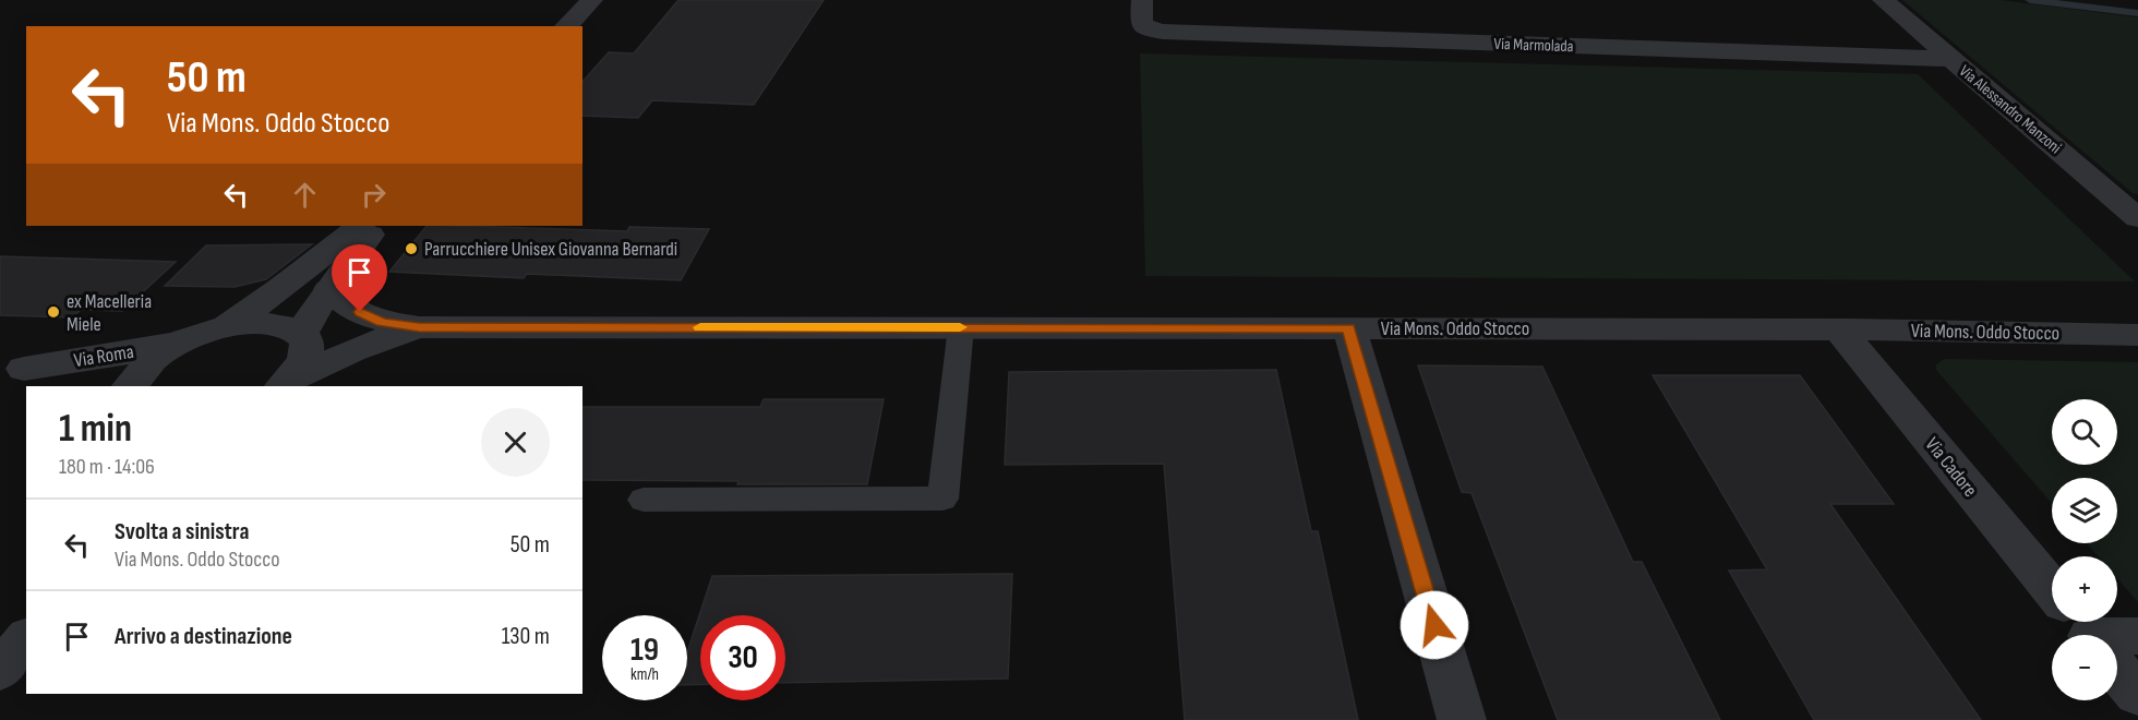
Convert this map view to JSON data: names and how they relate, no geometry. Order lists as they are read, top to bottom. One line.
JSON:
{"streets":{"street":["Via Marmolada","Via Alessandro Manzoni","Via Mons. Oddo Stocco","Via Roma","Via Cadore"]},"crossings":[["Via Marmolada","Via Alessandro Manzoni"],["Via Mons. Oddo Stocco","Via Cadore"]],"places":["Parrucchiere Unisex Giovanna Bernardi","ex Macelleria Miele"],"page":{"turn":["50 m","Via Mons. Oddo Stocco"],"heading":["1 min","180 m · 14:06"],"map_buttons":["+","−"],"list":[{"name":"Svolta a sinistra","note":"Via Mons. Oddo Stocco","value":"50 m"},{"name":"Arrivo a destinazione","value":"130 m"}],"speed":"19 km/h","limit":"30"}}
